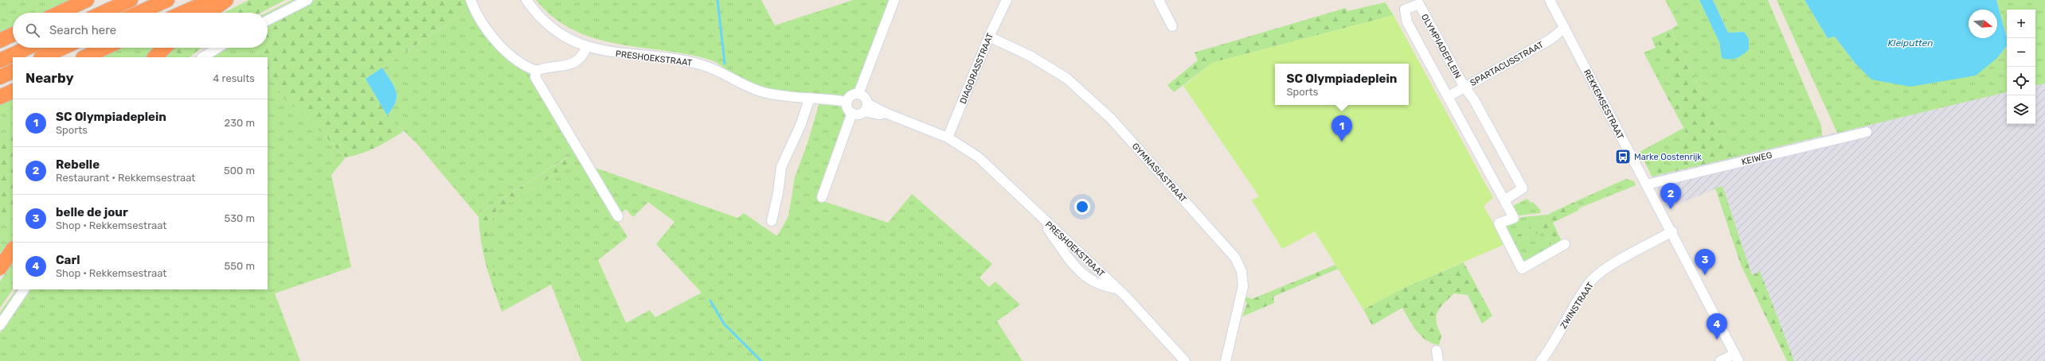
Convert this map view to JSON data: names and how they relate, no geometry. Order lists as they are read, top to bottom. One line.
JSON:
{"streets":{"street":["OLYMPIADEPLEIN","PRESHOEKSTRAAT","SPARTACUSSTRAAT","DIAGORASSTRAAT","REKKEMSESTRAAT","KEIWEG","GYMNASIASTRAAT","ZWINSTRAAT"]},"crossings":[["OLYMPIADEPLEIN","SPARTACUSSTRAAT"],["PRESHOEKSTRAAT","DIAGORASSTRAAT"],["SPARTACUSSTRAAT","REKKEMSESTRAAT"],["DIAGORASSTRAAT","GYMNASIASTRAAT"],["REKKEMSESTRAAT","KEIWEG"],["REKKEMSESTRAAT","ZWINSTRAAT"]],"water":["Kleiputten"],"places":{"bus stop":["Marke Oostenrijk"]},"north":"right","page":{"map_buttons":["+","−"],"search":"Search here","heading":["Nearby","4 results"],"popup":["SC Olympiadeplein","Sports"],"list":[{"mark":"1","name":"SC Olympiadeplein","note":"Sports","value":"230 m"},{"mark":"2","name":"Rebelle","note":"Restaurant · Rekkemsestraat","value":"500 m"},{"mark":"3","name":"belle de jour","note":"Shop · Rekkemsestraat","value":"530 m"},{"mark":"4","name":"Carl","note":"Shop · Rekkemsestraat","value":"550 m"}],"pins":["1","2","3","4"]}}
